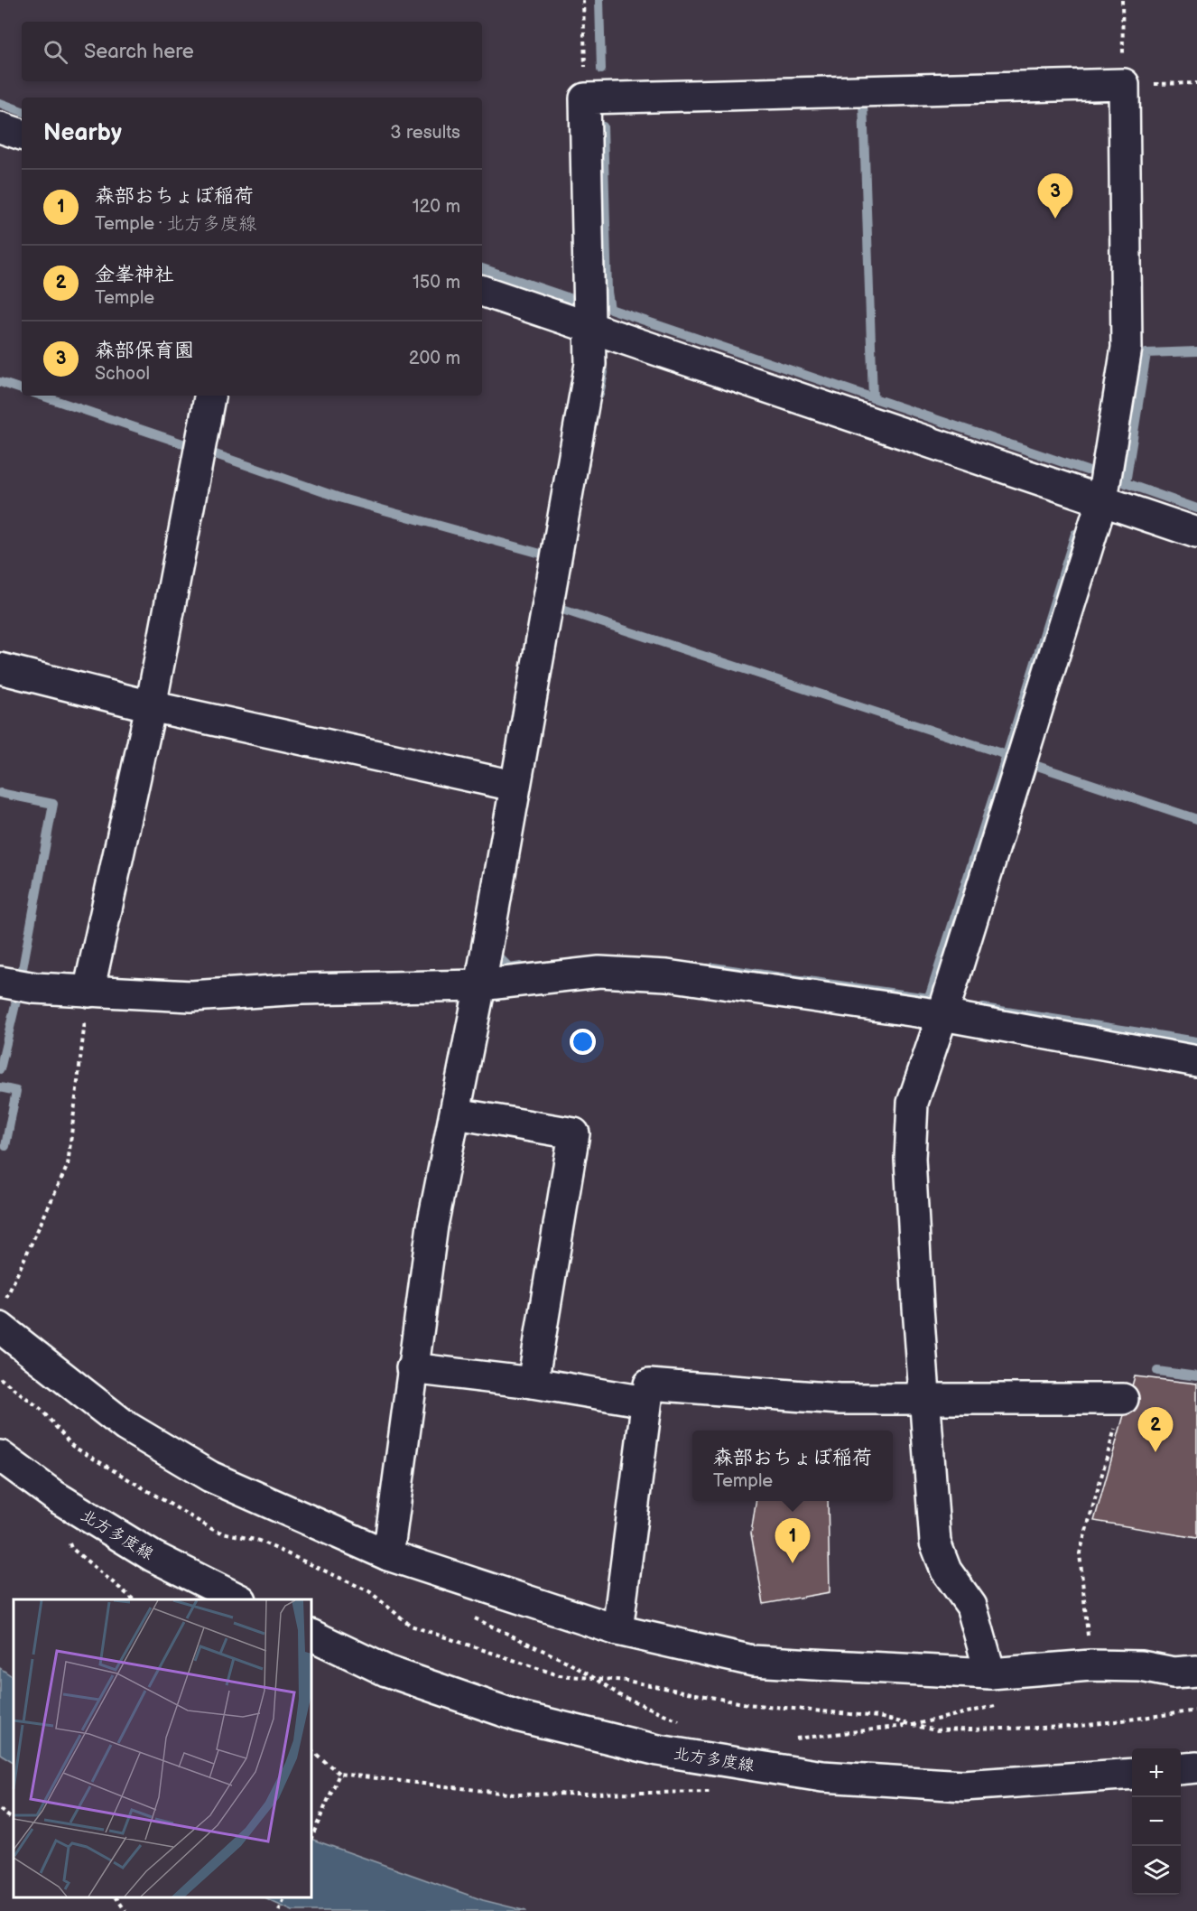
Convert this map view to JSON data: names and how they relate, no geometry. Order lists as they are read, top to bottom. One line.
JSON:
{"streets":{"street":["北方多度線"]},"page":{"search":"Search here","heading":["Nearby","3 results"],"list":[{"mark":"1","name":"森部おちょぼ稲荷","note":"Temple · 北方多度線","value":"120 m"},{"mark":"2","name":"金峯神社","note":"Temple","value":"150 m"},{"mark":"3","name":"森部保育園","note":"School","value":"200 m"}],"pins":["3","2","1"],"popup":["森部おちょぼ稲荷","Temple"],"map_buttons":["+","−"]}}
